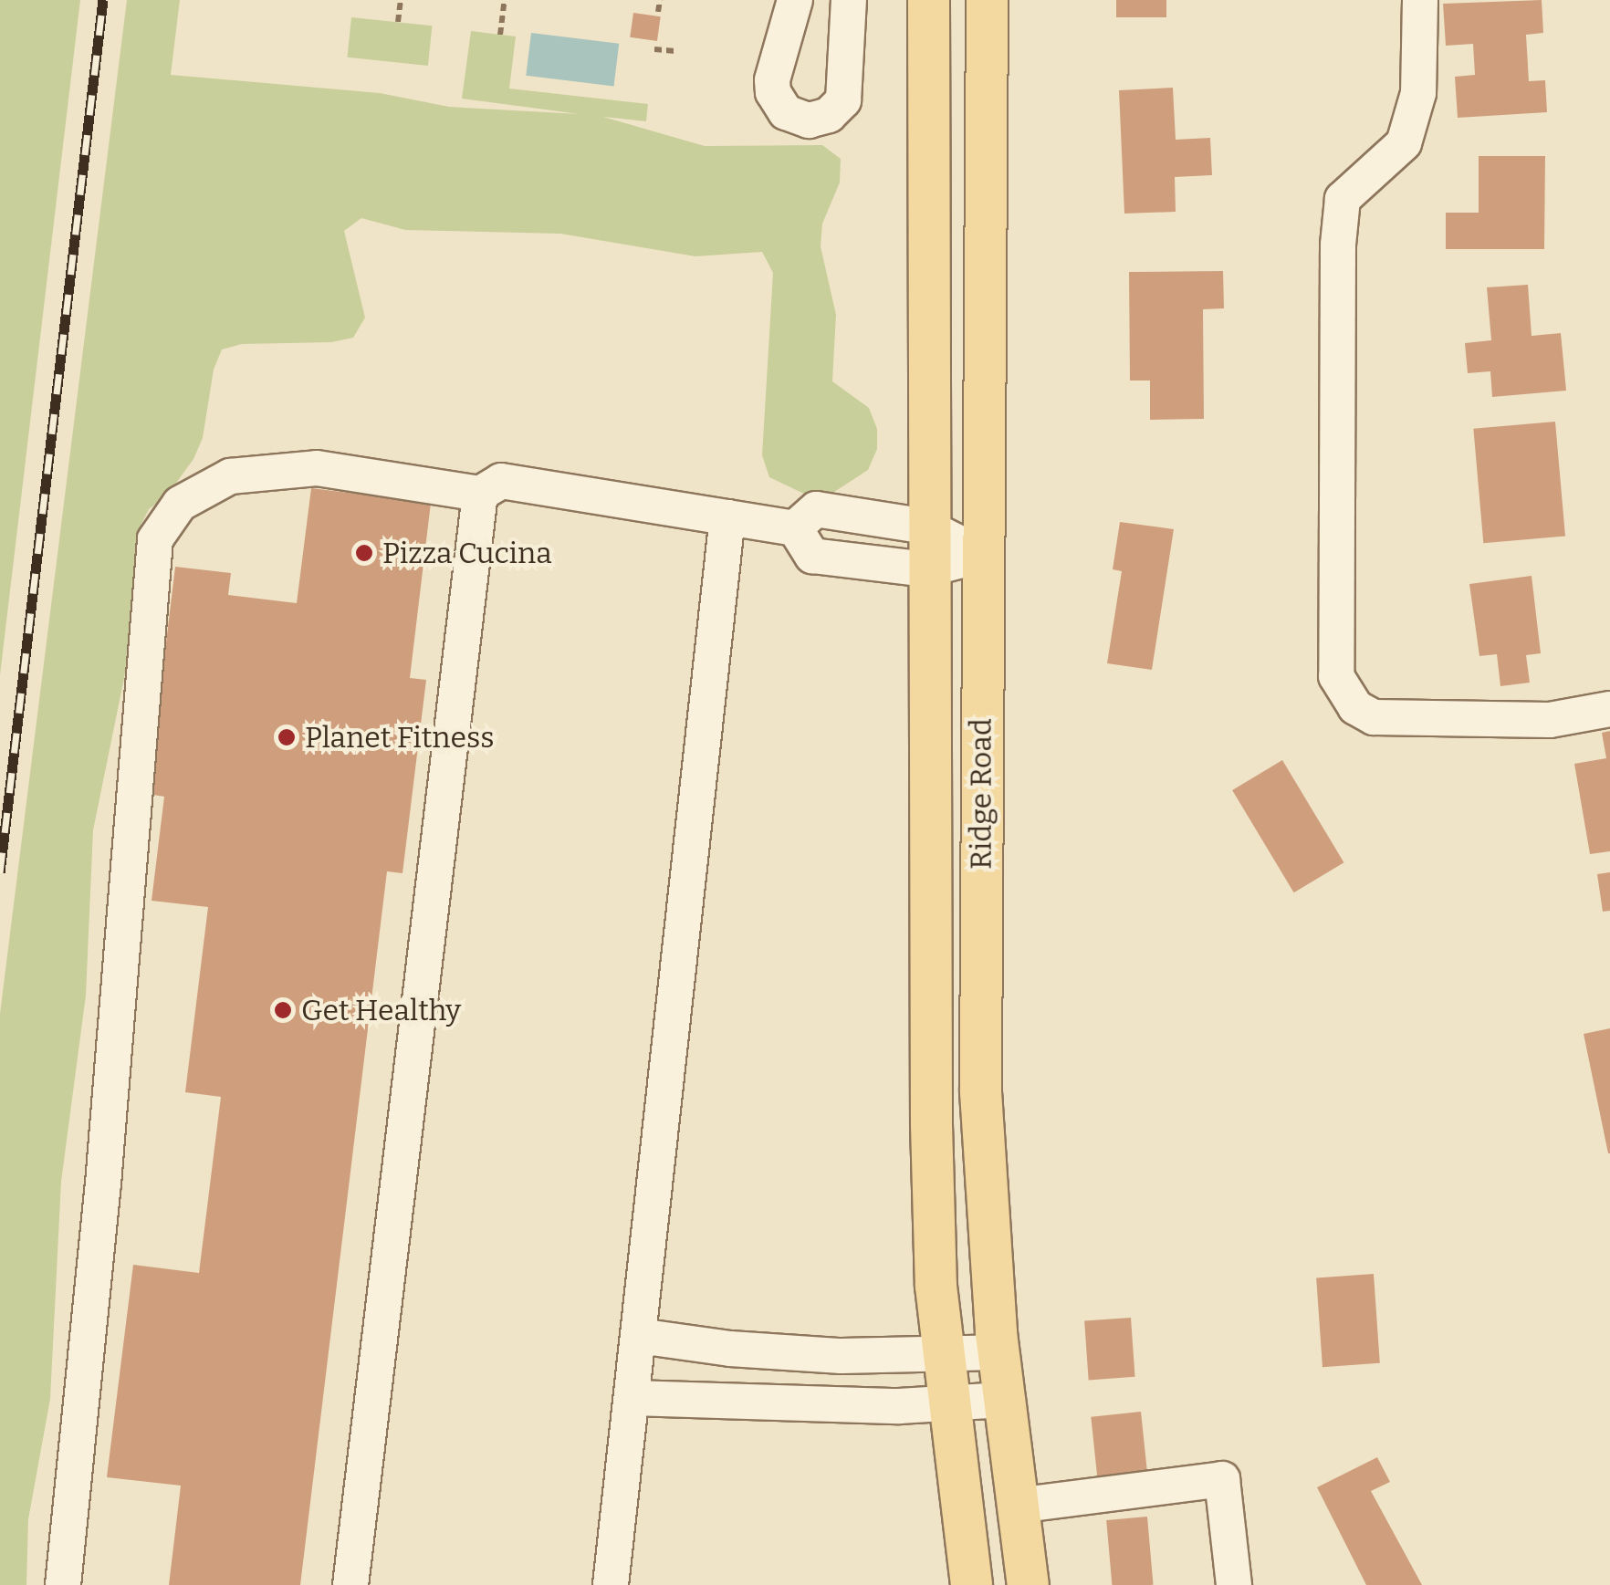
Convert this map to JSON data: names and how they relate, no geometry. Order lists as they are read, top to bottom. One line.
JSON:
{"streets":{"main road":["Ridge Road"]},"places":["Pizza Cucina","Planet Fitness","Get Healthy"]}
